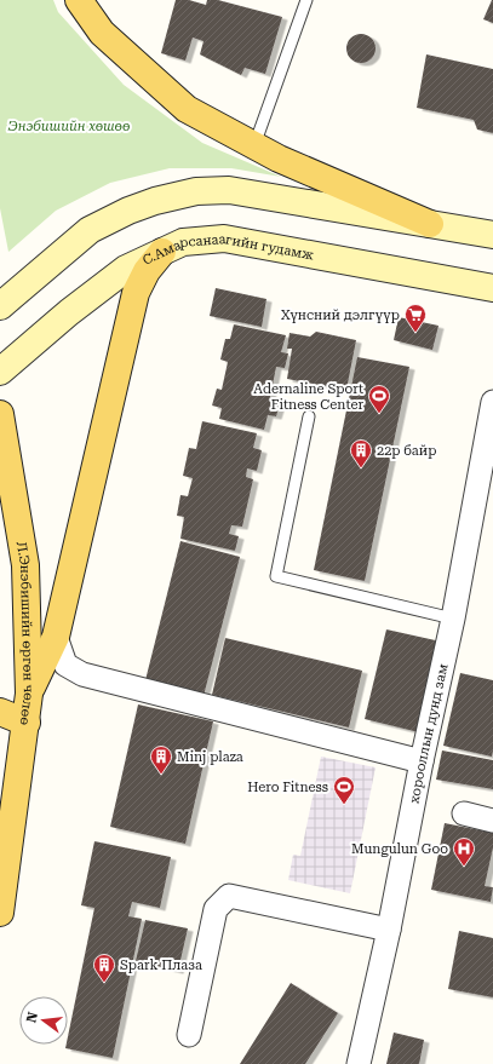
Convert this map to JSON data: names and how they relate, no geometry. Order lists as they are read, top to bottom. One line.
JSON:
{"streets":{"main road":["С.Амарсанаагийн гудамж","Л.Энэбишийн өргөн чөлөө"],"street":["хорооллын дунд зам"]},"parks":["Энэбишийн хөшөө"],"places":{"supermarket":["Хүнсний дэлгүүр"],"sports":["Adernaline Sport Fitness Center","Hero Fitness"],"building":["22р байр","Minj plaza","Spark Плаза"],"hospital":["Mungulun Goo"]},"north":"left"}
